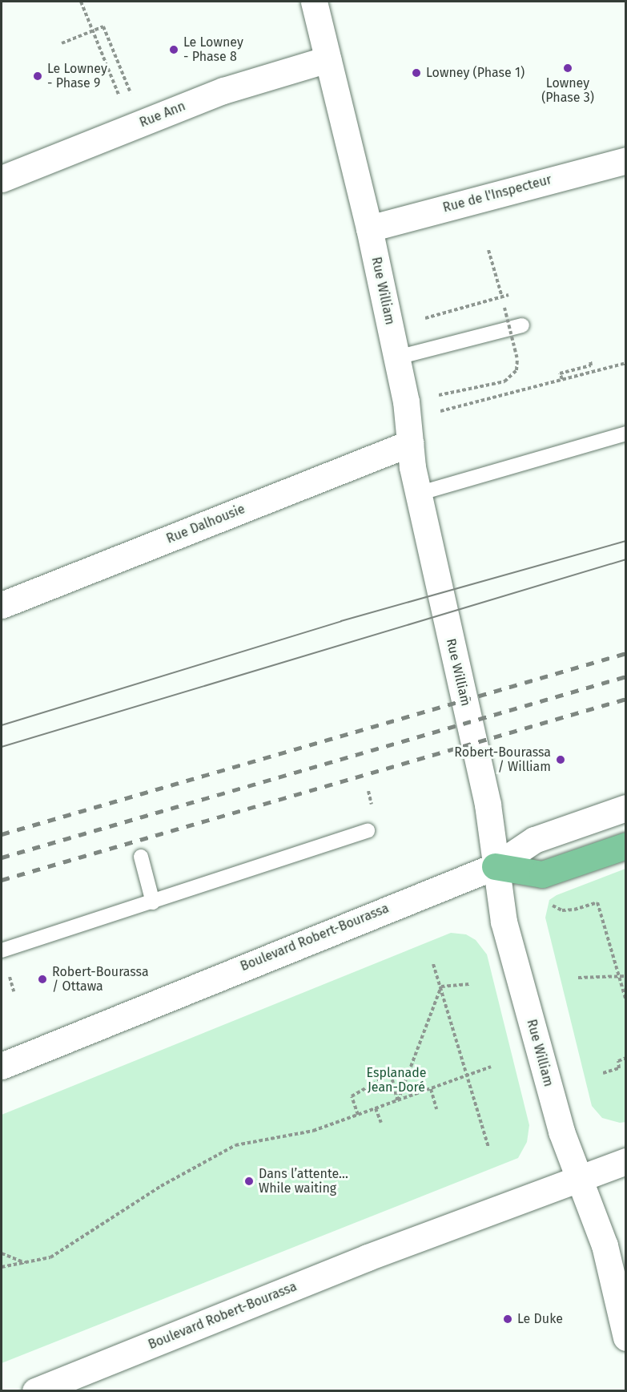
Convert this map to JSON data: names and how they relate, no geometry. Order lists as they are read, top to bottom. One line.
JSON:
{"streets":{"street":["Rue Ann","Rue de l'Inspecteur","Rue William","Rue Dalhousie","Boulevard Robert-Bourassa"]},"crossings":[["Rue Ann","Rue William"],["Rue de l'Inspecteur","Rue William"],["Rue William","Rue Dalhousie"],["Rue William","Boulevard Robert-Bourassa"]],"parks":["Esplanade Jean-Doré"],"places":["Le Lowney - Phase 8","Lowney (Phase 3)","Lowney (Phase 1)","Le Lowney - Phase 9","Robert-Bourassa / William","Robert-Bourassa / Ottawa","Dans l’attente… While waiting","Le Duke"]}
